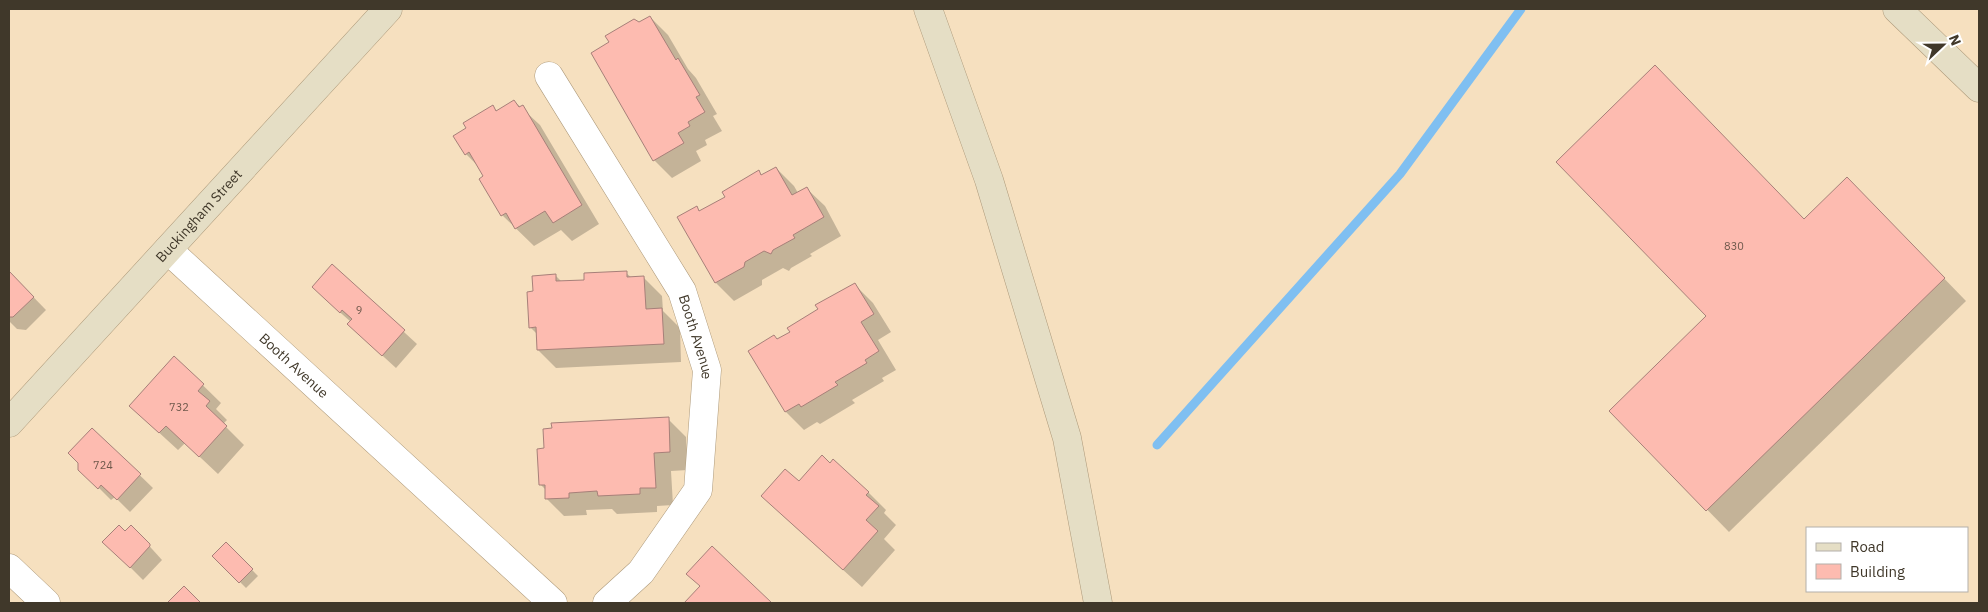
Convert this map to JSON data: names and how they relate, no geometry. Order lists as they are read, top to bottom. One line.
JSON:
{"streets":{"main road":["Buckingham Street"],"street":["Booth Avenue"]},"crossings":[["Buckingham Street","Booth Avenue"]],"house_numbers":["830","9","732","724"],"legend":["Road","Building"],"north":"right"}
